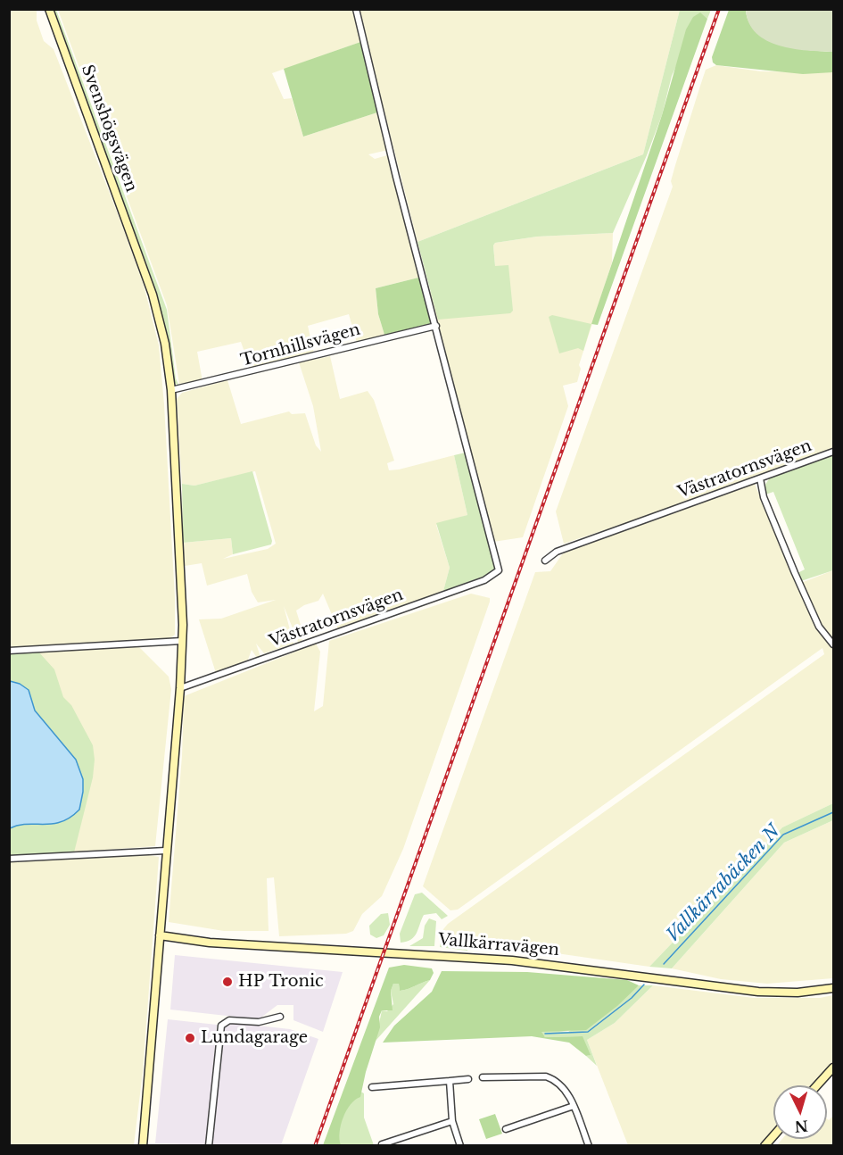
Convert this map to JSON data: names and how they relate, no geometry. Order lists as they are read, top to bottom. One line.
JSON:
{"streets":{"main road":["Svenshögsvägen","Vallkärravägen"],"street":["Tornhillsvägen","Västratornsvägen"]},"crossings":[["Svenshögsvägen","Tornhillsvägen"],["Svenshögsvägen","Västratornsvägen"],["Svenshögsvägen","Vallkärravägen"],["Tornhillsvägen","Västratornsvägen"]],"water":["Vallkärrabäcken N"],"places":["HP Tronic","Lundagarage"],"north":"bottom"}
